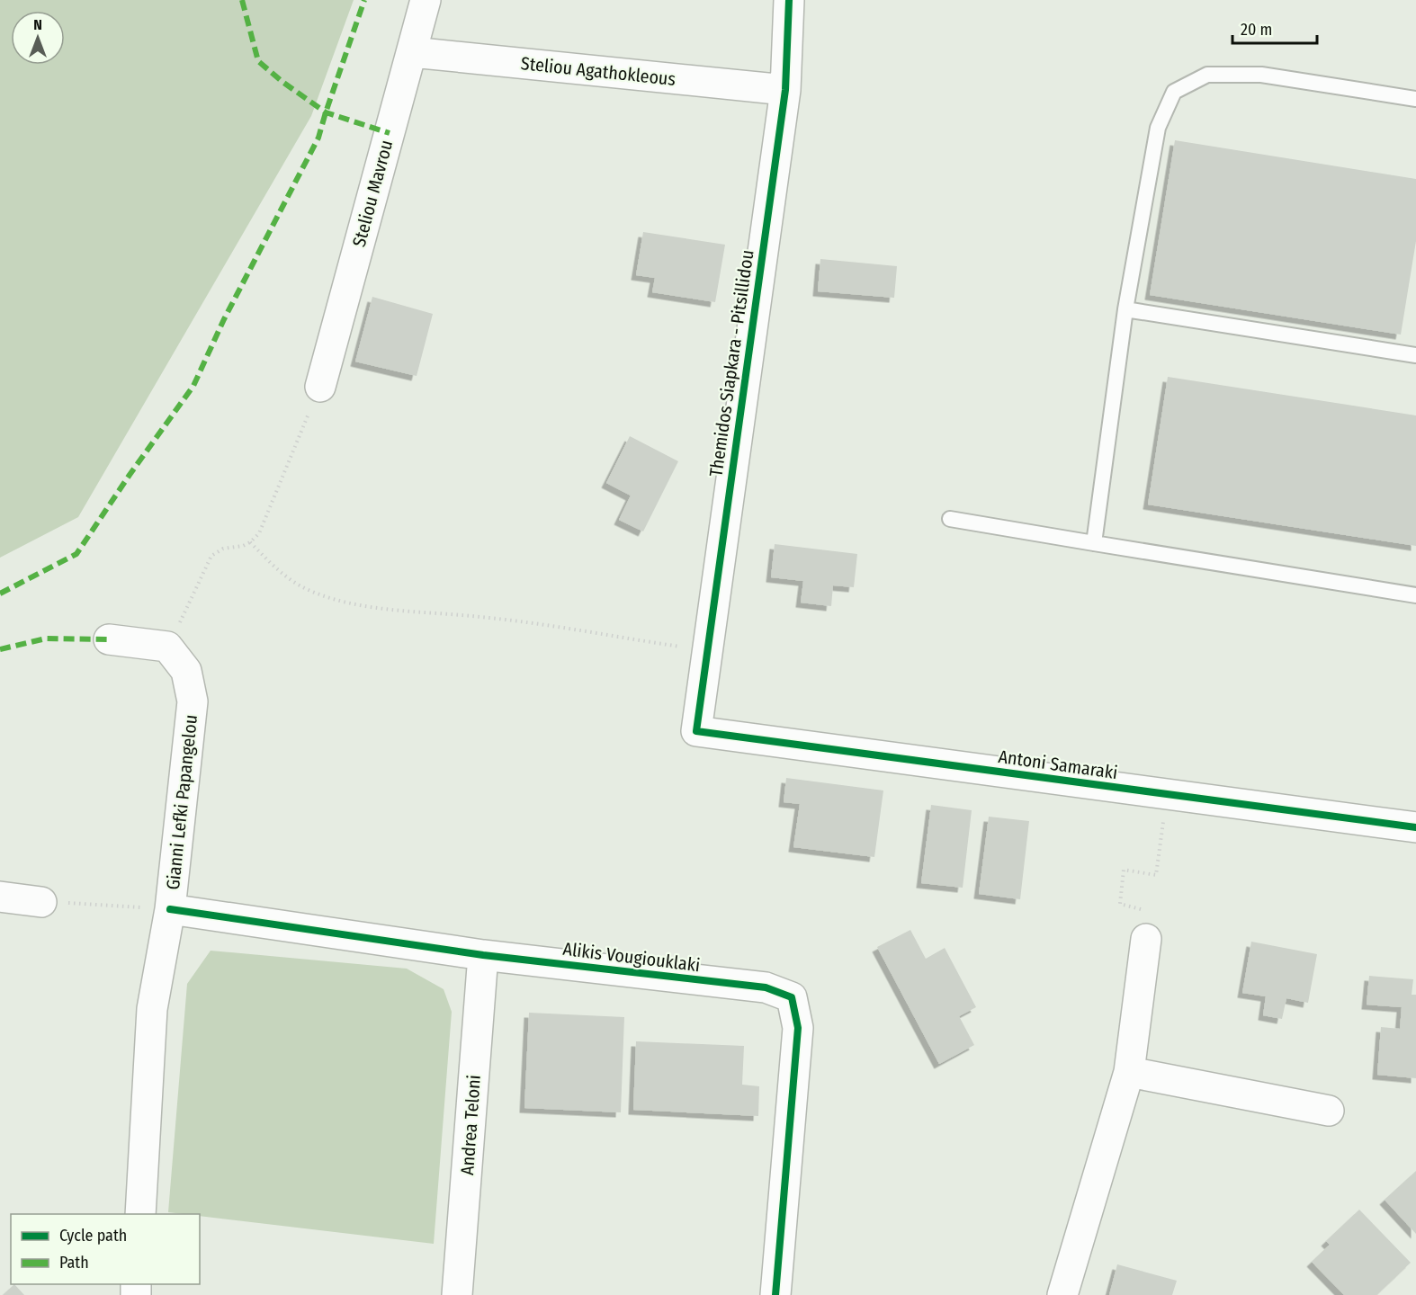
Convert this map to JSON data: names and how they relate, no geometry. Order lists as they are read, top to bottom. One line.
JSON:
{"streets":{"street":["Steliou Agathokleous","Steliou Mavrou","Themidos Siapkara - Pitsillidou","Antoni Samaraki","Gianni Lefki Papangelou","Alikis Vougiouklaki","Andrea Teloni"]},"crossings":[["Steliou Agathokleous","Steliou Mavrou"],["Steliou Agathokleous","Themidos Siapkara - Pitsillidou"],["Themidos Siapkara - Pitsillidou","Antoni Samaraki"],["Gianni Lefki Papangelou","Alikis Vougiouklaki"],["Alikis Vougiouklaki","Andrea Teloni"]],"legend":["Cycle path","Path"],"scale_bar":"20 m","north":"top"}
